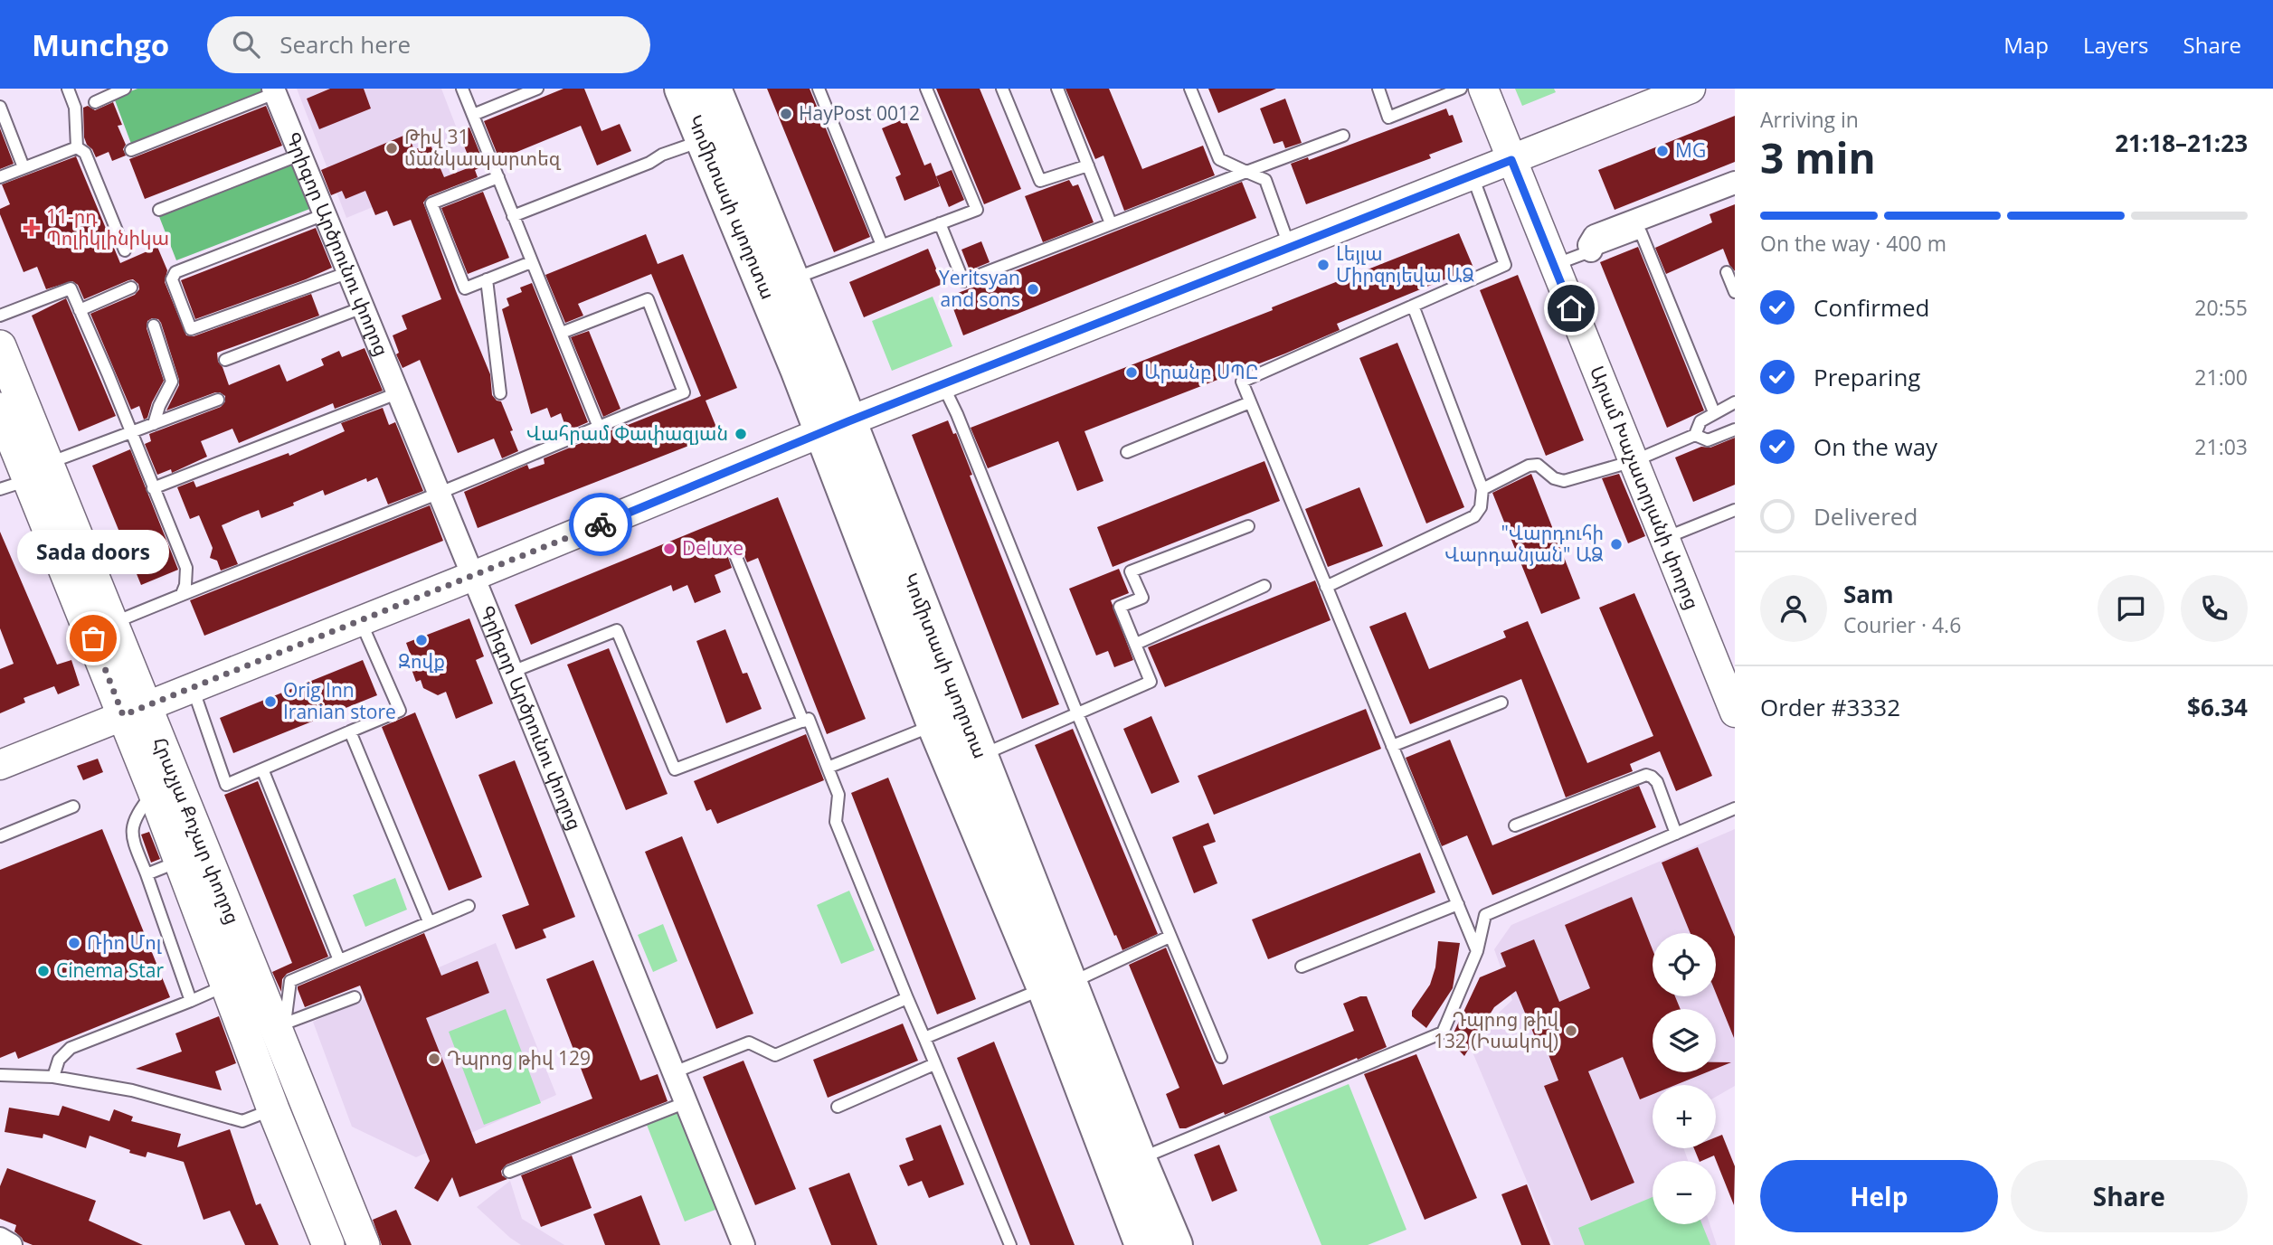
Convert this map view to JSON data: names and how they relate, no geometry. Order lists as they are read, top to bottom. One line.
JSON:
{"streets":{"main road":["Կոմիտասի պողոտա","Հրաչյա Քոչար փողոց"],"street":["Գրիգոր Արծրունու փողոց","Արամ Խաչատրյանի փողոց"]},"places":{"other":["HayPost 0012","Թիվ 31 մանկապարտեզ","MG","Լեյլա Միրզոյեվա ԱՁ","Yeritsyan and sons","Արանբ ՍՊԸ","Վահրամ Փափազյան","\"Վարդուհի Վարդանյան\" ԱՁ","Deluxe","Sada doors","Զովք","Orig Inn Iranian store","Ռիո Մոլ","Cinema Star","Դպրոց թիվ 132 (Իսակով)","Դպրոց թիվ 129"],"health":["11-րդ Պոլիկլինիկա"]},"page":{"header":"Munchgo","search":"Search here","nav":["Map","Layers","Share"],"heading":["3 min","Arriving in","21:18–21:23"],"panel":["Sam","Courier · 4.6","Order #3332","$6.34"],"bar":"On the way · 400 m","list":[["Confirmed","20:55"],["Preparing","21:00"],["On the way","21:03"],"Delivered"],"bubble":"Sada doors","map_buttons":["+","−"],"buttons":["Help","Share"]}}
